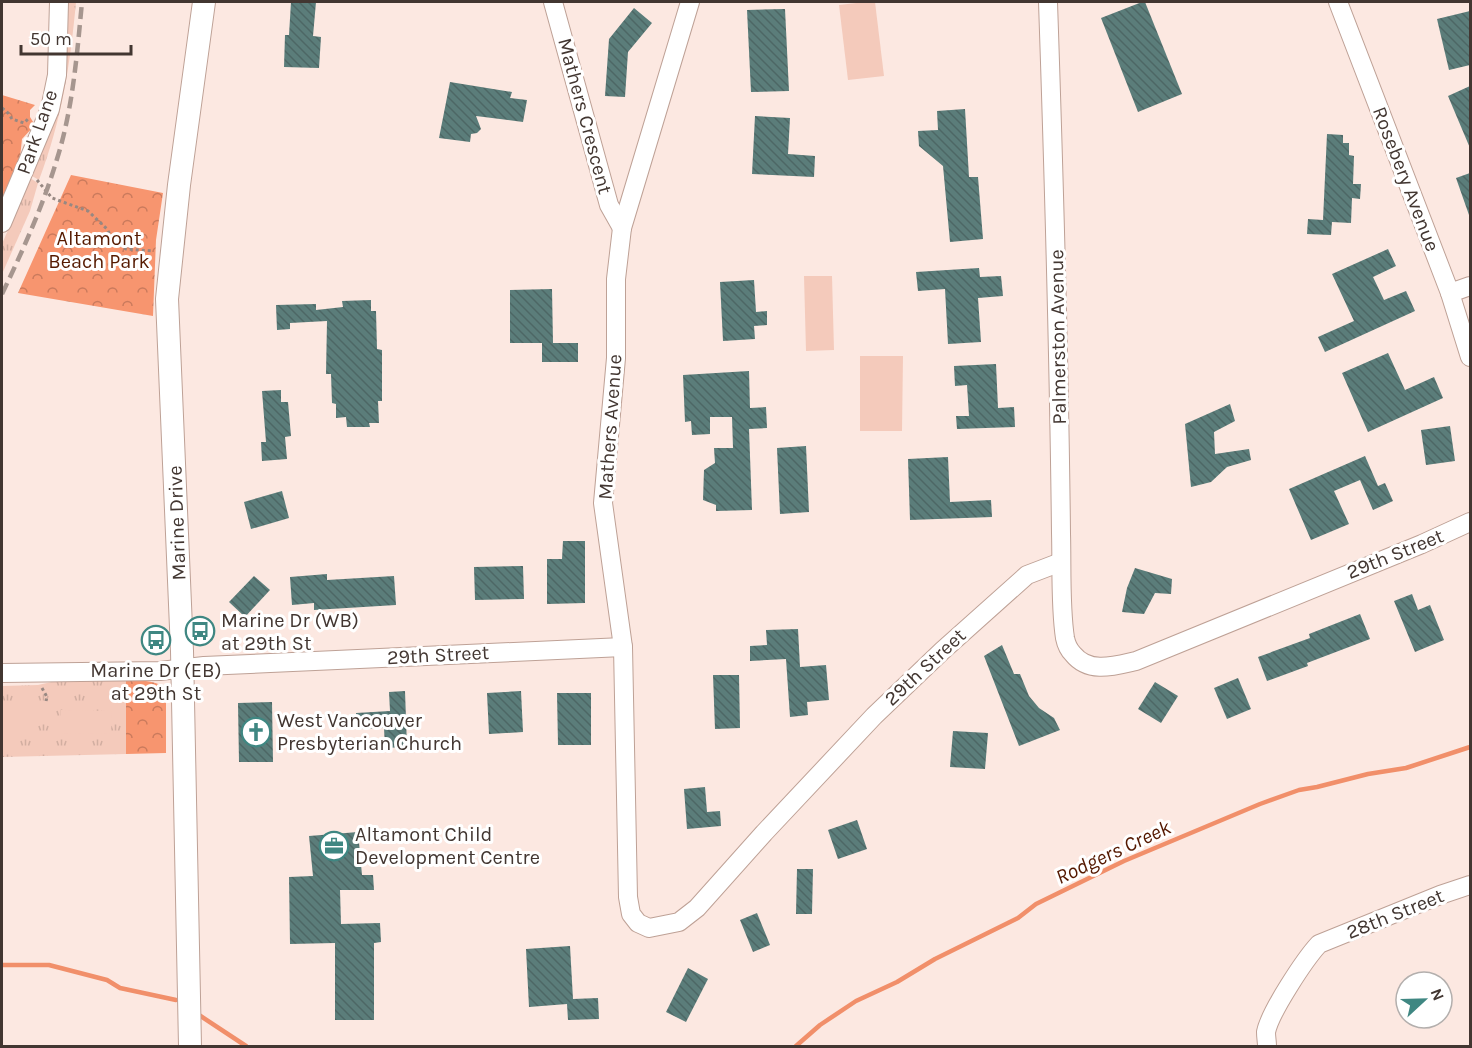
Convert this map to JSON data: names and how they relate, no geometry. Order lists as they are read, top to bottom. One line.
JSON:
{"streets":{"main road":["Marine Drive"],"street":["Mathers Crescent","Park Lane","Rosebery Avenue","Palmerston Avenue","Mathers Avenue","29th Street","28th Street"]},"crossings":[["Mathers Crescent","Mathers Avenue"],["Palmerston Avenue","29th Street"],["Mathers Avenue","29th Street"],["Marine Drive","29th Street"]],"water":["Rodgers Creek"],"parks":["Altamont Beach Park"],"places":{"bus stop":["Marine Dr (WB) at 29th St","Marine Dr (EB) at 29th St"],"church":["West Vancouver Presbyterian Church"],"office":["Altamont Child Development Centre"]},"scale_bar":"50 m","north":"right"}
